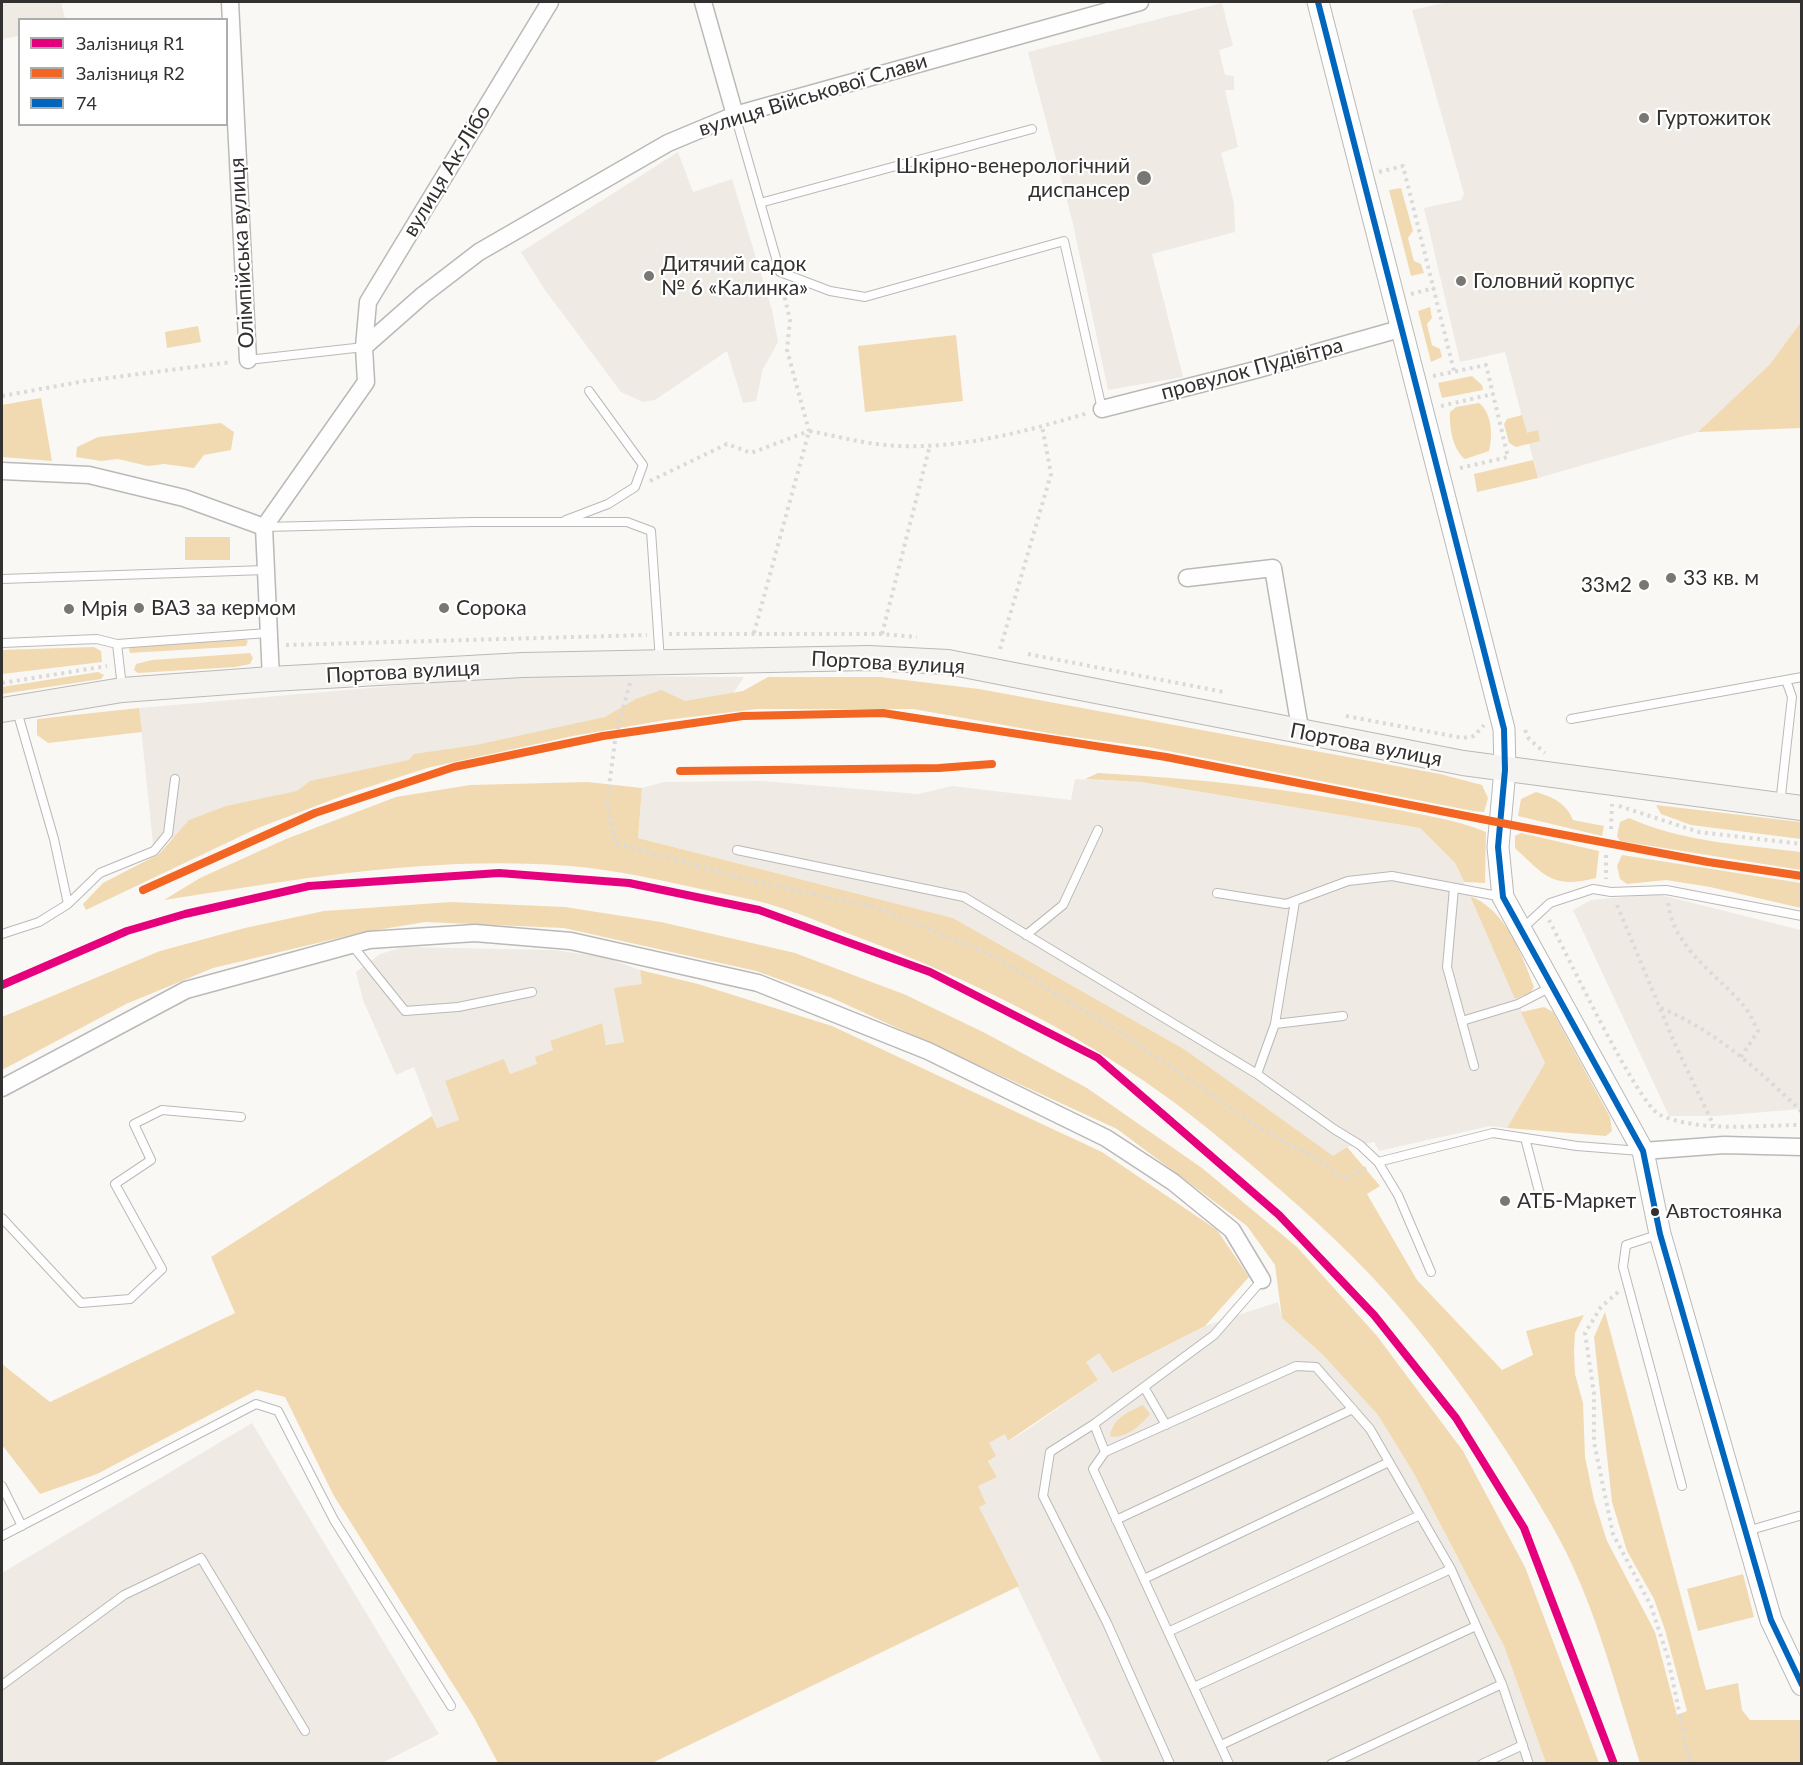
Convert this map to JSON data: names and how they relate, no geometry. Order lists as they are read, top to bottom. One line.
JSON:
{"streets":{"main road":["Портова вулиця"],"street":["вулиця Військової Слави","вулиця Ак-Лібо","Олімпійська вулиця","провулок Пудівітра"]},"crossings":[["вулиця Військової Слави","вулиця Ак-Лібо"]],"places":["Гуртожиток","Шкірно-венерологічний диспансер","Дитячий садок № 6 «Калинка»","Головний корпус","33 кв. м","33м2","ВАЗ за кермом","Сорока","Мрія","АТБ-Маркет","Автостоянка"],"lines":["transit line 74","rail line R2","rail line R1"],"legend":["Залізниця R1","Залізниця R2","74"]}
